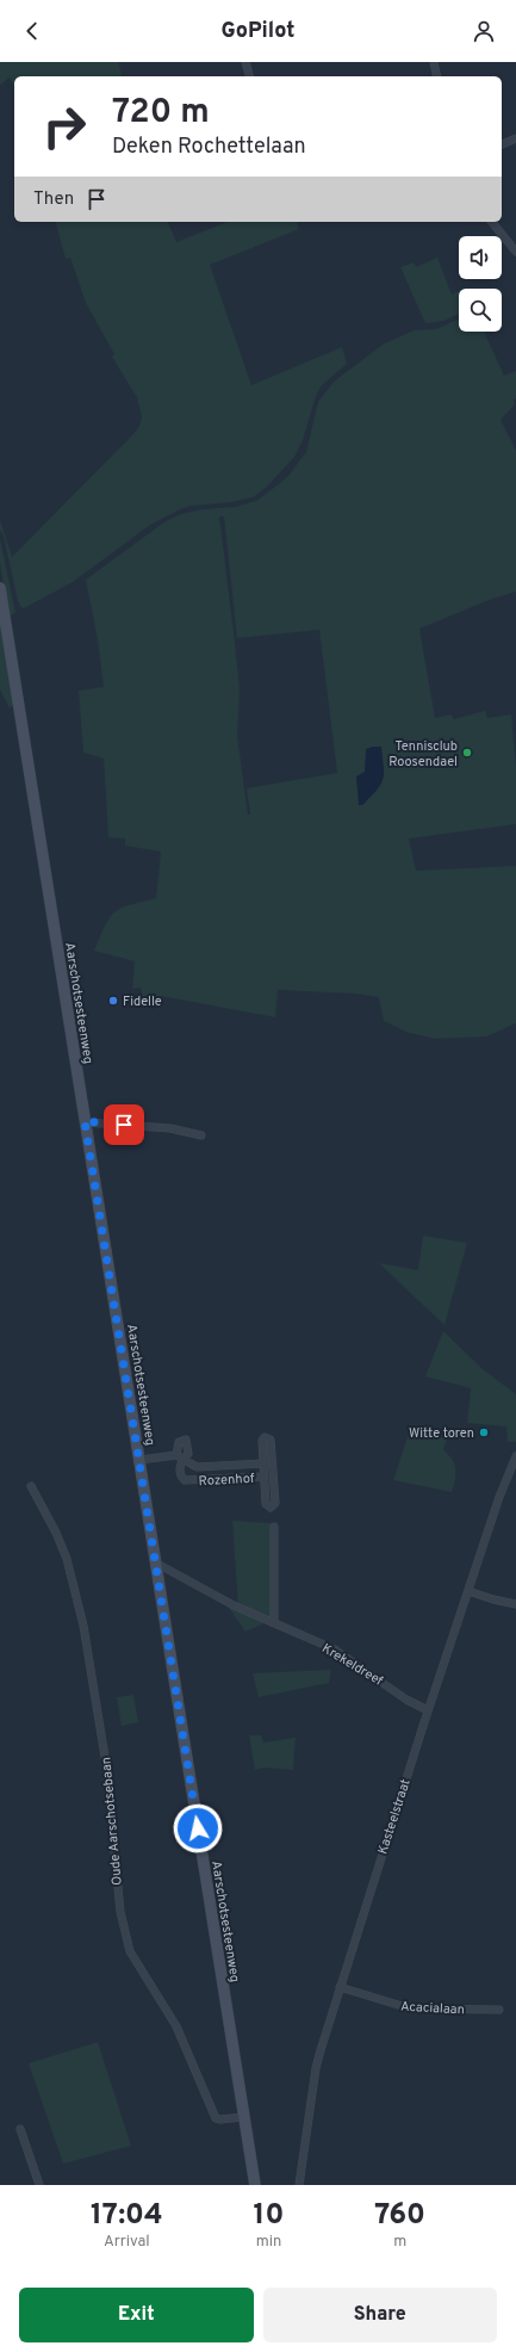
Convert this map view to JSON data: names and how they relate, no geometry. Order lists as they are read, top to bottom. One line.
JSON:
{"streets":{"main road":["Aarschotsesteenweg"],"street":["Rozenhof","Krekeldreef","Kasteelstraat","Oude Aarschotsebaan","Acacialaan"]},"crossings":[["Aarschotsesteenweg","Rozenhof"],["Aarschotsesteenweg","Krekeldreef"],["Aarschotsesteenweg","Oude Aarschotsebaan"],["Krekeldreef","Kasteelstraat"],["Kasteelstraat","Acacialaan"]],"places":["Tennisclub Roosendael","Fidelle","Witte toren"],"page":{"header":"GoPilot","turn":["720 m","Deken Rochettelaan"],"then":"Then","eta":["17:04","Arrival","10","min","760","m"],"buttons":["Exit","Share"]}}
